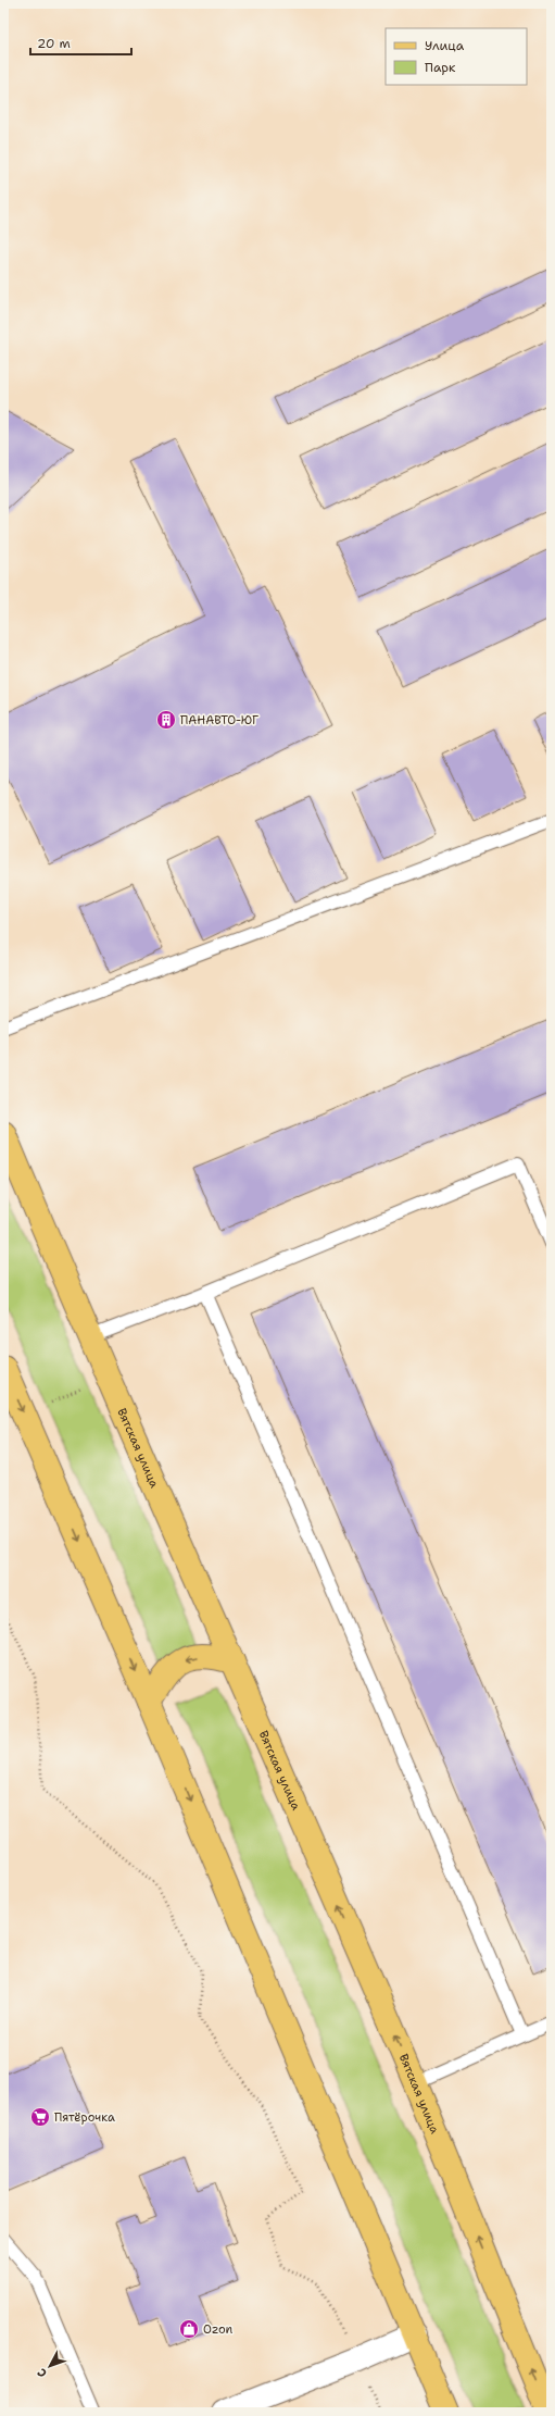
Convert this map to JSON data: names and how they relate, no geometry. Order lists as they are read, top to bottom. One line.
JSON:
{"streets":{"main road":["Вятская улица"]},"places":{"building":["ПАНАВТО-ЮГ"],"supermarket":["Пятёрочка"],"shop":["Ozon"]},"legend":["Улица","Парк"],"scale_bar":"20 m","north":"bottom left"}
